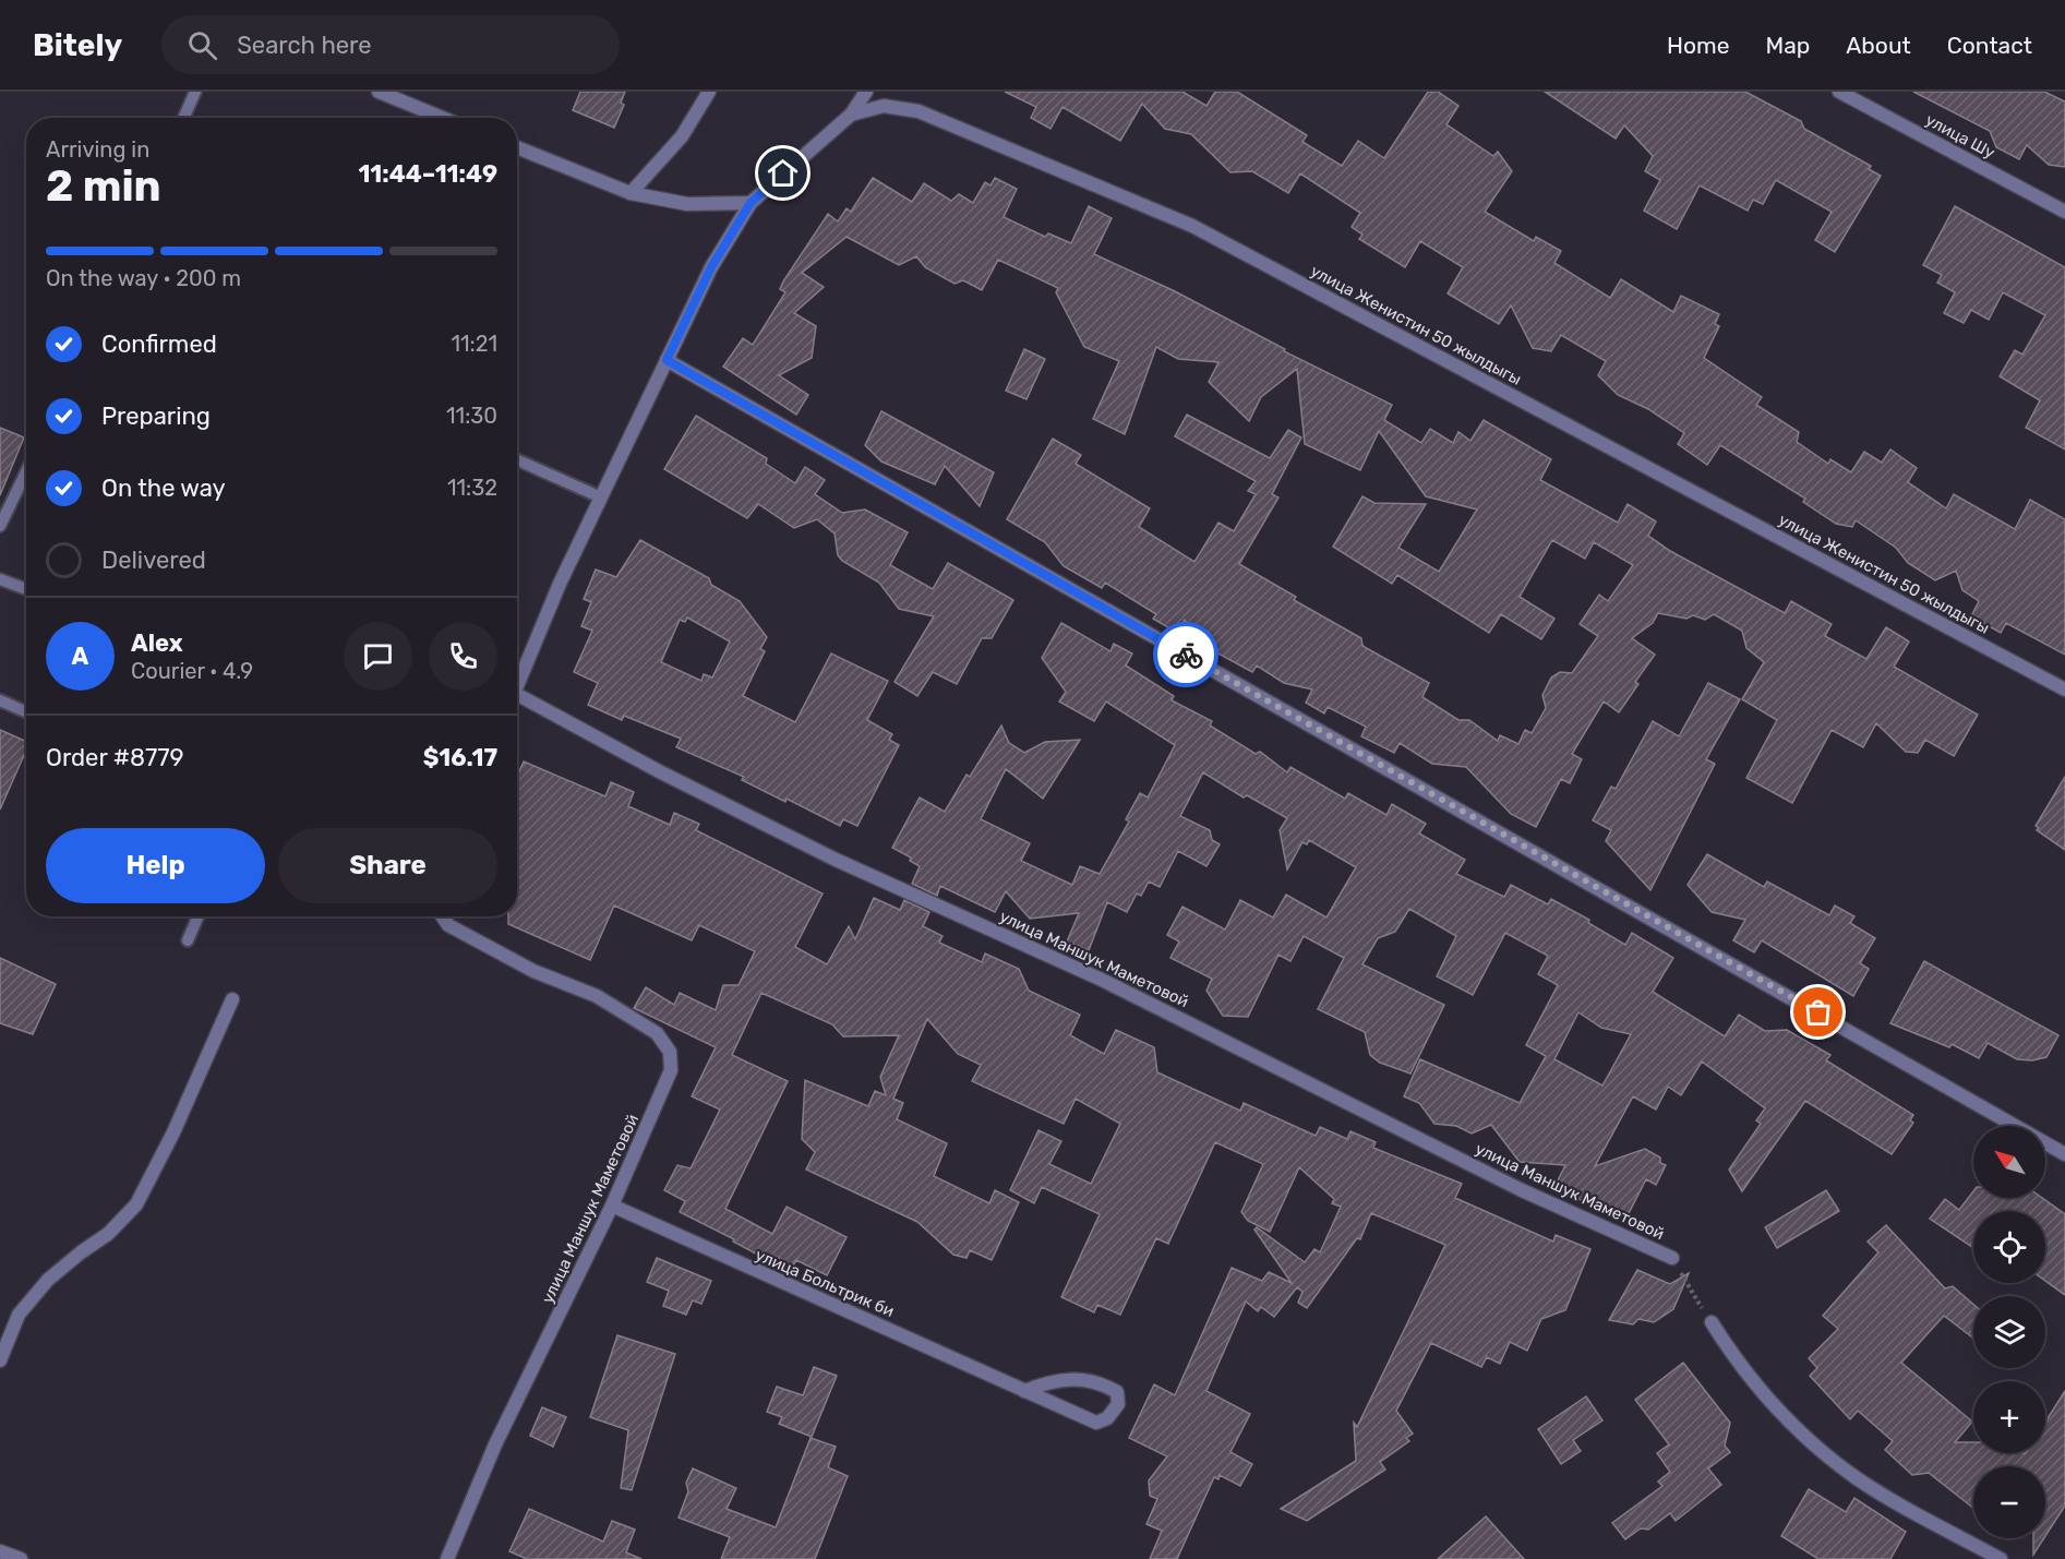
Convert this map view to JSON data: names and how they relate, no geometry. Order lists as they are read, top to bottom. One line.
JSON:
{"streets":{"street":["улица Шу","улица Женистин 50 жылдыгы","улица Маншук Маметовой","улица Больтрик би"]},"crossings":[["улица Маншук Маметовой","улица Больтрик би"]],"north":"top left","page":{"header":"Bitely","search":"Search here","nav":["Home","Map","About","Contact"],"heading":["2 min","Arriving in","11:44–11:49"],"panel":["Alex","Courier · 4.9","Order #8779","$16.17"],"bar":"On the way · 200 m","list":[["Confirmed","11:21"],["Preparing","11:30"],["On the way","11:32"],"Delivered"],"round":"A","buttons":["Help","Share"],"map_buttons":["+","−"]}}
